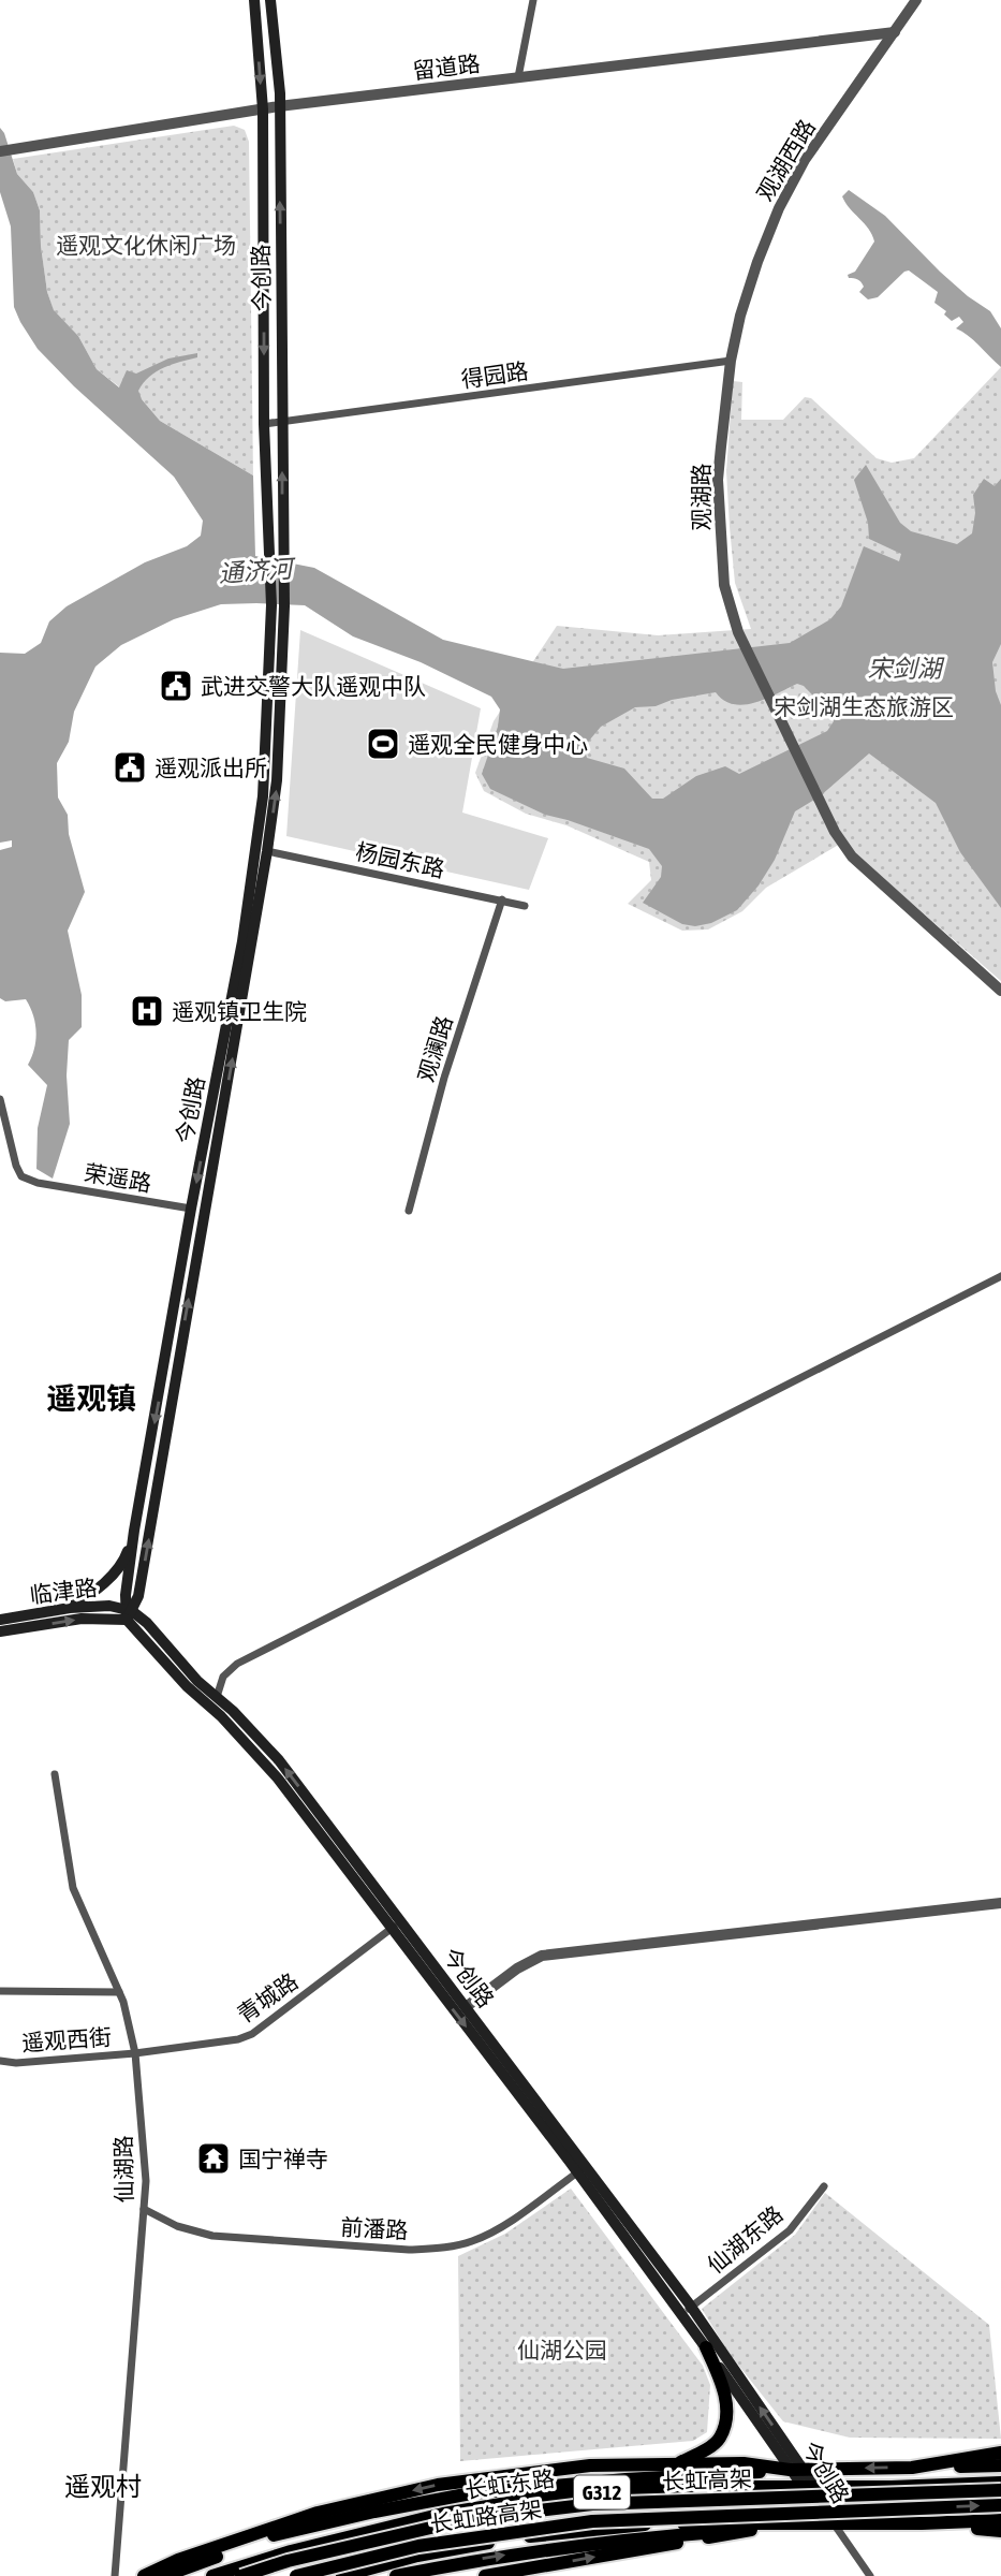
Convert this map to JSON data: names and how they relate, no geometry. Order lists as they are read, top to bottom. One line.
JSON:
{"streets":{"highway":["长虹高架","长虹东路","G312","长虹路高架"],"main road":["今创路","临津路"],"street":["留道路","观湖西路","得园路","观湖路","杨园东路","观澜路","荣遥路","青城路","遥观西街","仙湖路","前潘路","仙湖东路"]},"crossings":[["留道路","观湖西路"],["留道路","今创路"],["观湖西路","得园路"],["观湖西路","观湖路"],["今创路","得园路"],["今创路","杨园东路"],["今创路","荣遥路"],["今创路","临津路"],["今创路","青城路"],["今创路","前潘路"],["今创路","仙湖东路"],["今创路","长虹东路"],["今创路","G312"],["得园路","观湖路"],["杨园东路","观澜路"],["青城路","遥观西街"],["青城路","仙湖路"],["遥观西街","仙湖路"],["仙湖路","前潘路"]],"districts":["遥观镇","遥观村"],"water":["通济河","宋剑湖"],"parks":["遥观文化休闲广场","宋剑湖生态旅游区","仙湖公园"],"places":{"public building":["武进交警大队遥观中队","遥观派出所"],"sports":["遥观全民健身中心"],"hospital":["遥观镇卫生院"],"temple":["国宁禅寺"]}}
